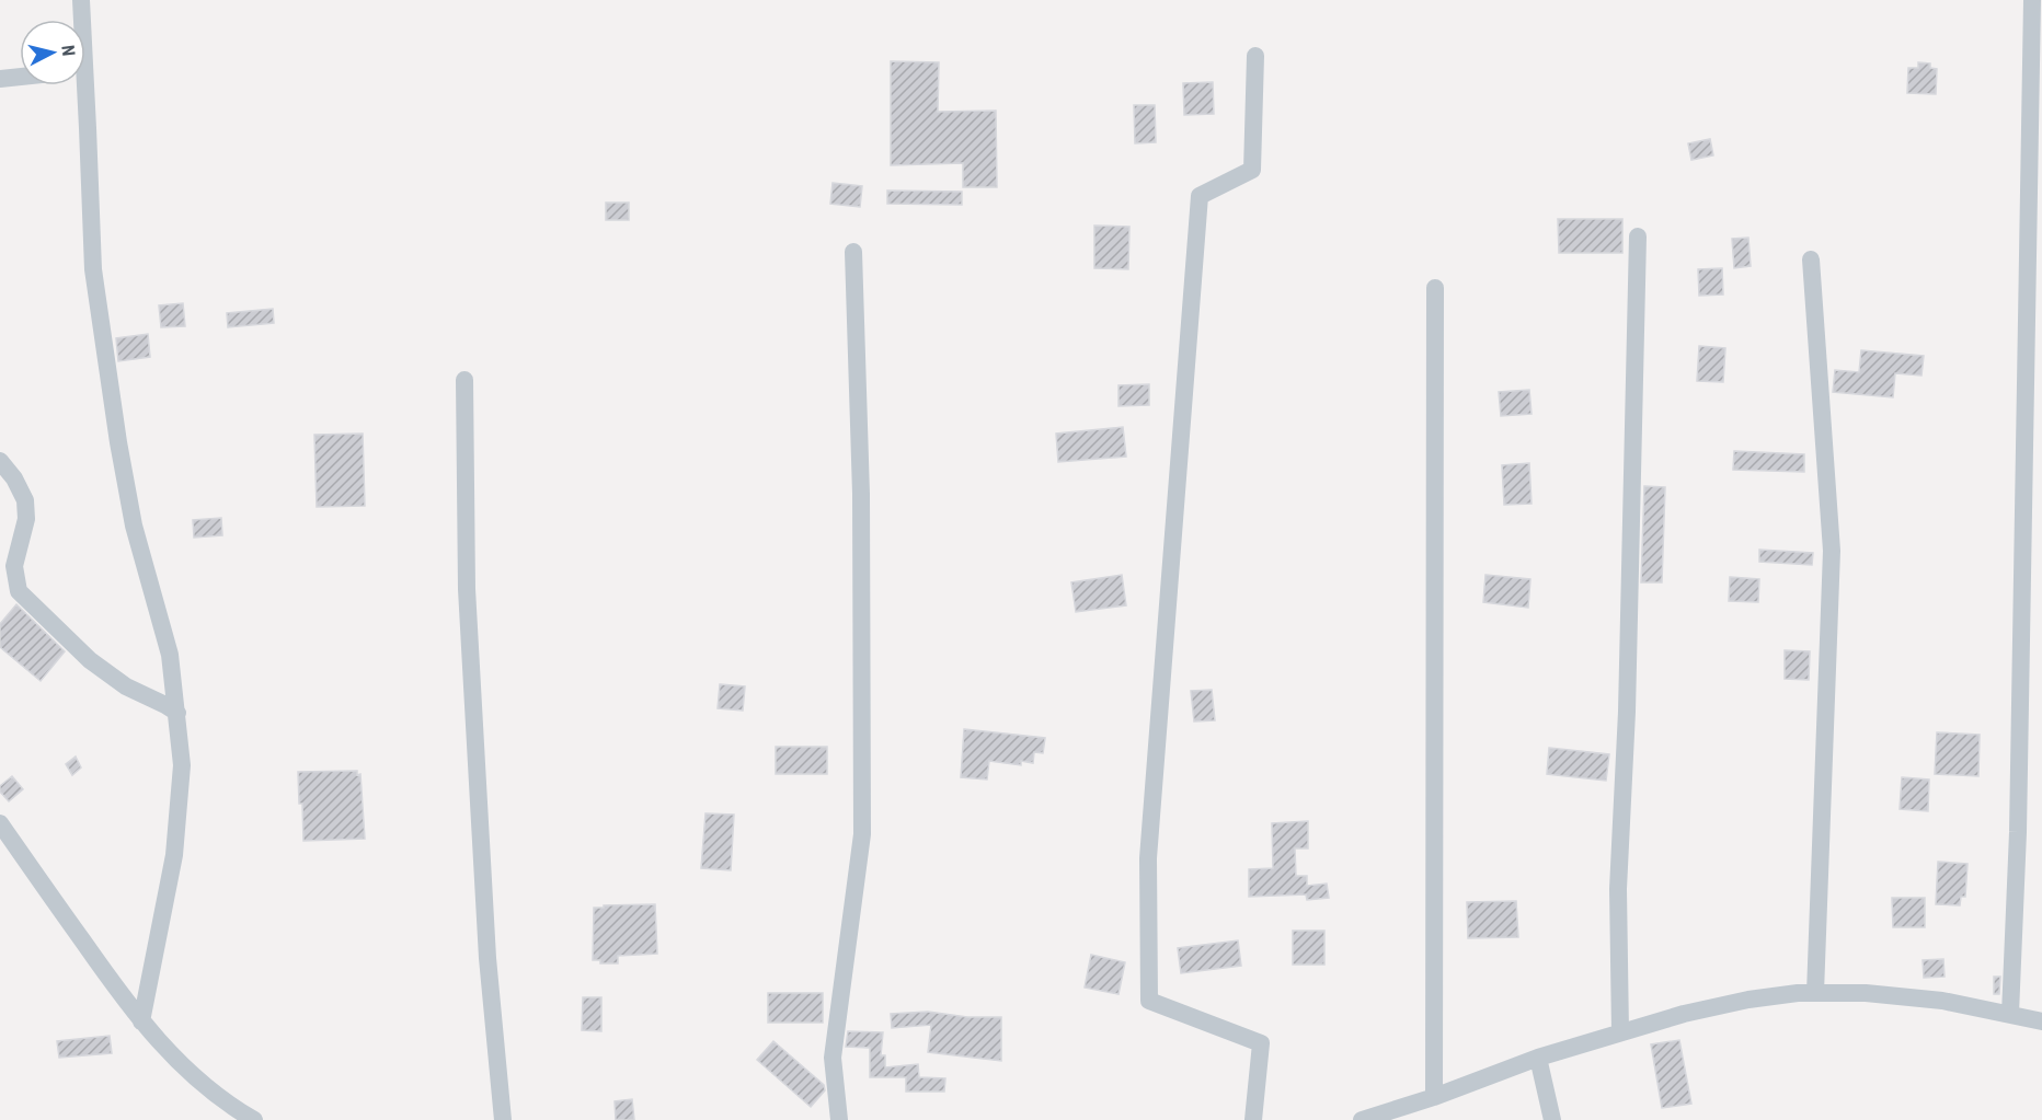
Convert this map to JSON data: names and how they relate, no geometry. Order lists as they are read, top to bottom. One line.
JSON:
{"north":"right"}
